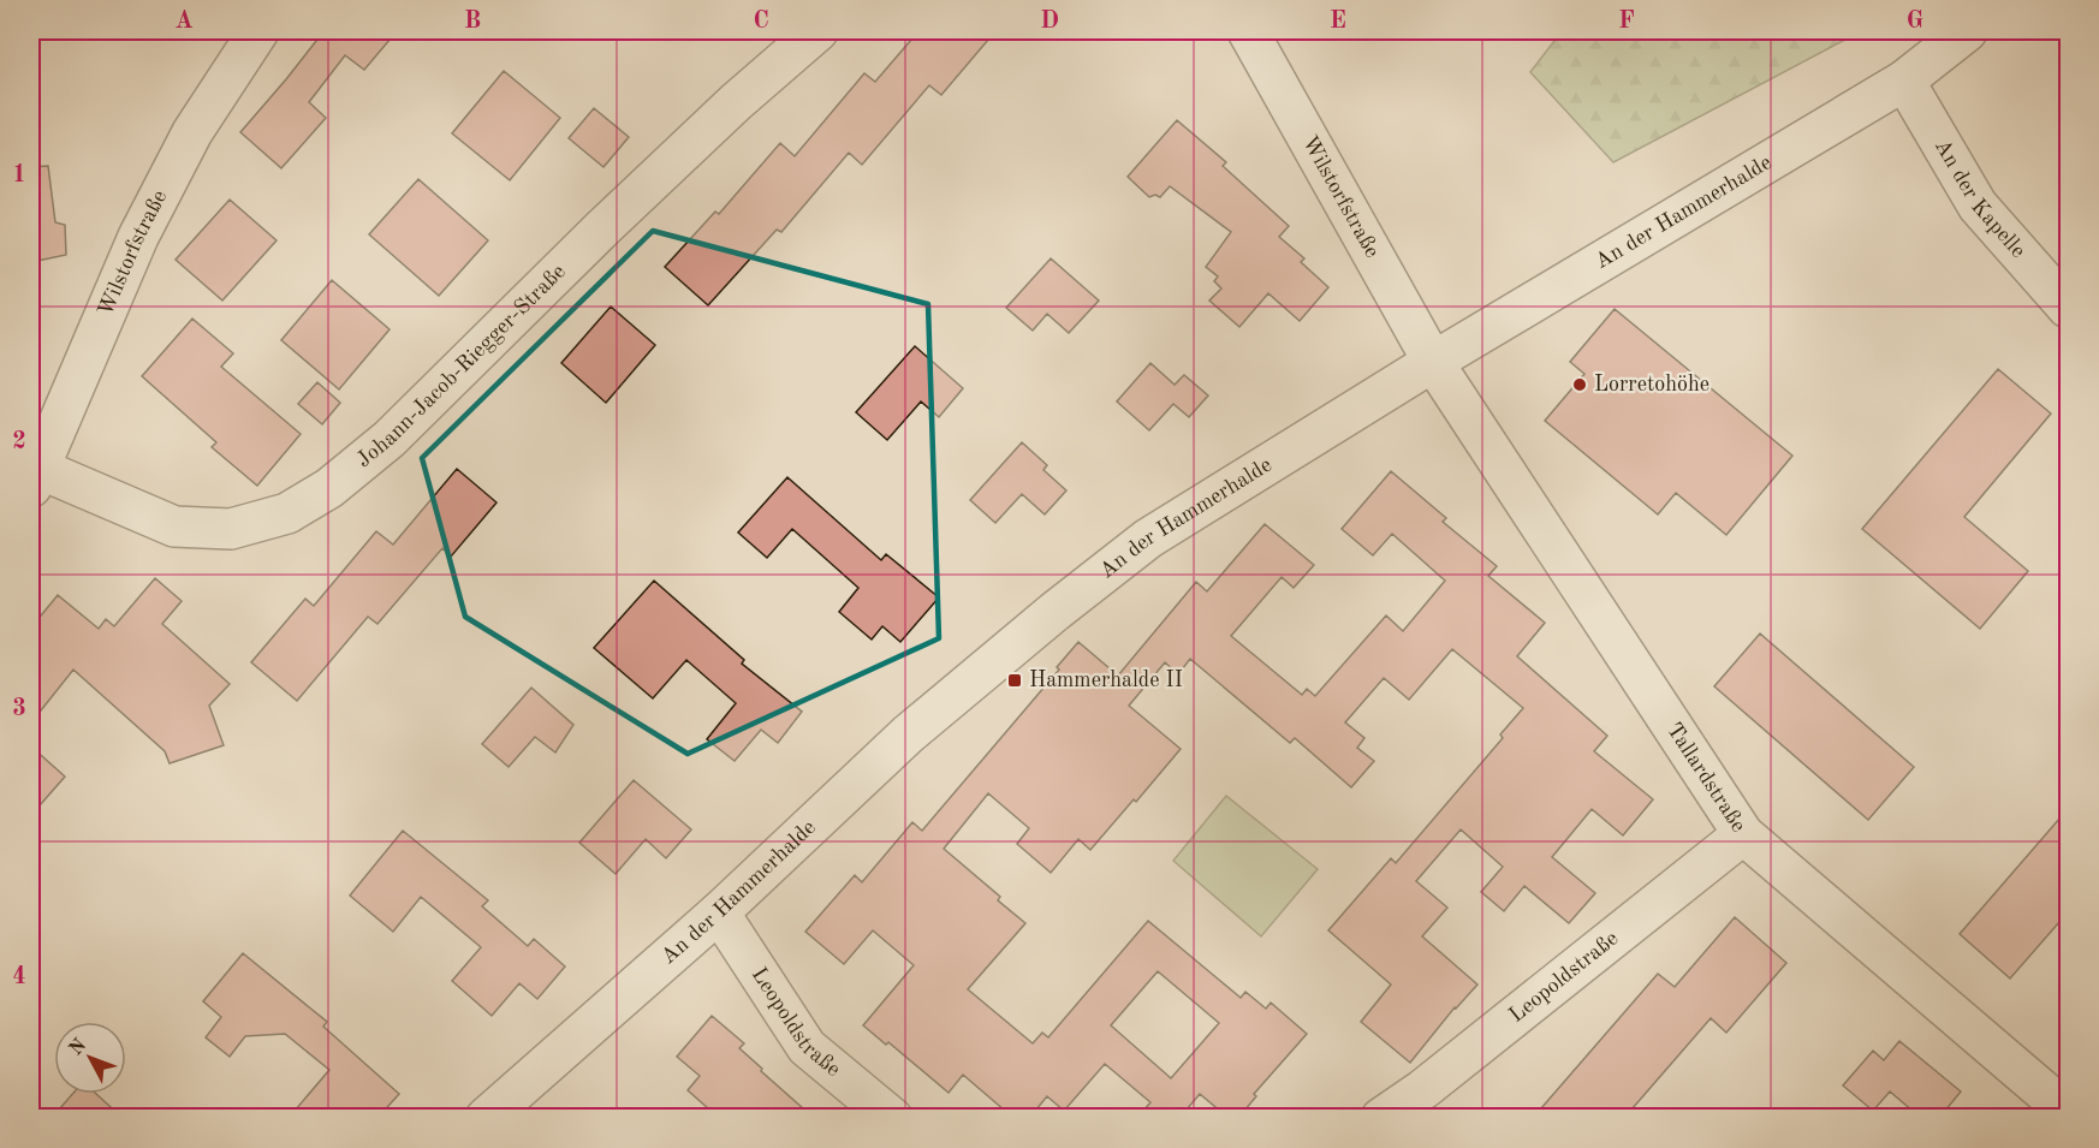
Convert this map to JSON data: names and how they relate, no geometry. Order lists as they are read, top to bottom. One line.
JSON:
{"streets":{"street":["Wilstorfstraße","An der Kapelle","An der Hammerhalde","Johann-Jacob-Riegger-Straße","Tallardstraße","Leopoldstraße"]},"crossings":[["Wilstorfstraße","An der Hammerhalde"],["Wilstorfstraße","Johann-Jacob-Riegger-Straße"],["Wilstorfstraße","Tallardstraße"],["An der Kapelle","An der Hammerhalde"],["An der Hammerhalde","Tallardstraße"],["An der Hammerhalde","Leopoldstraße"],["Tallardstraße","Leopoldstraße"]],"places":{"other":["Lorretohöhe"],"transit":["Hammerhalde II"]},"north":"top left","grid":{"columns":["A","B","C","D","E","F","G"],"rows":["1","2","3","4"]}}
